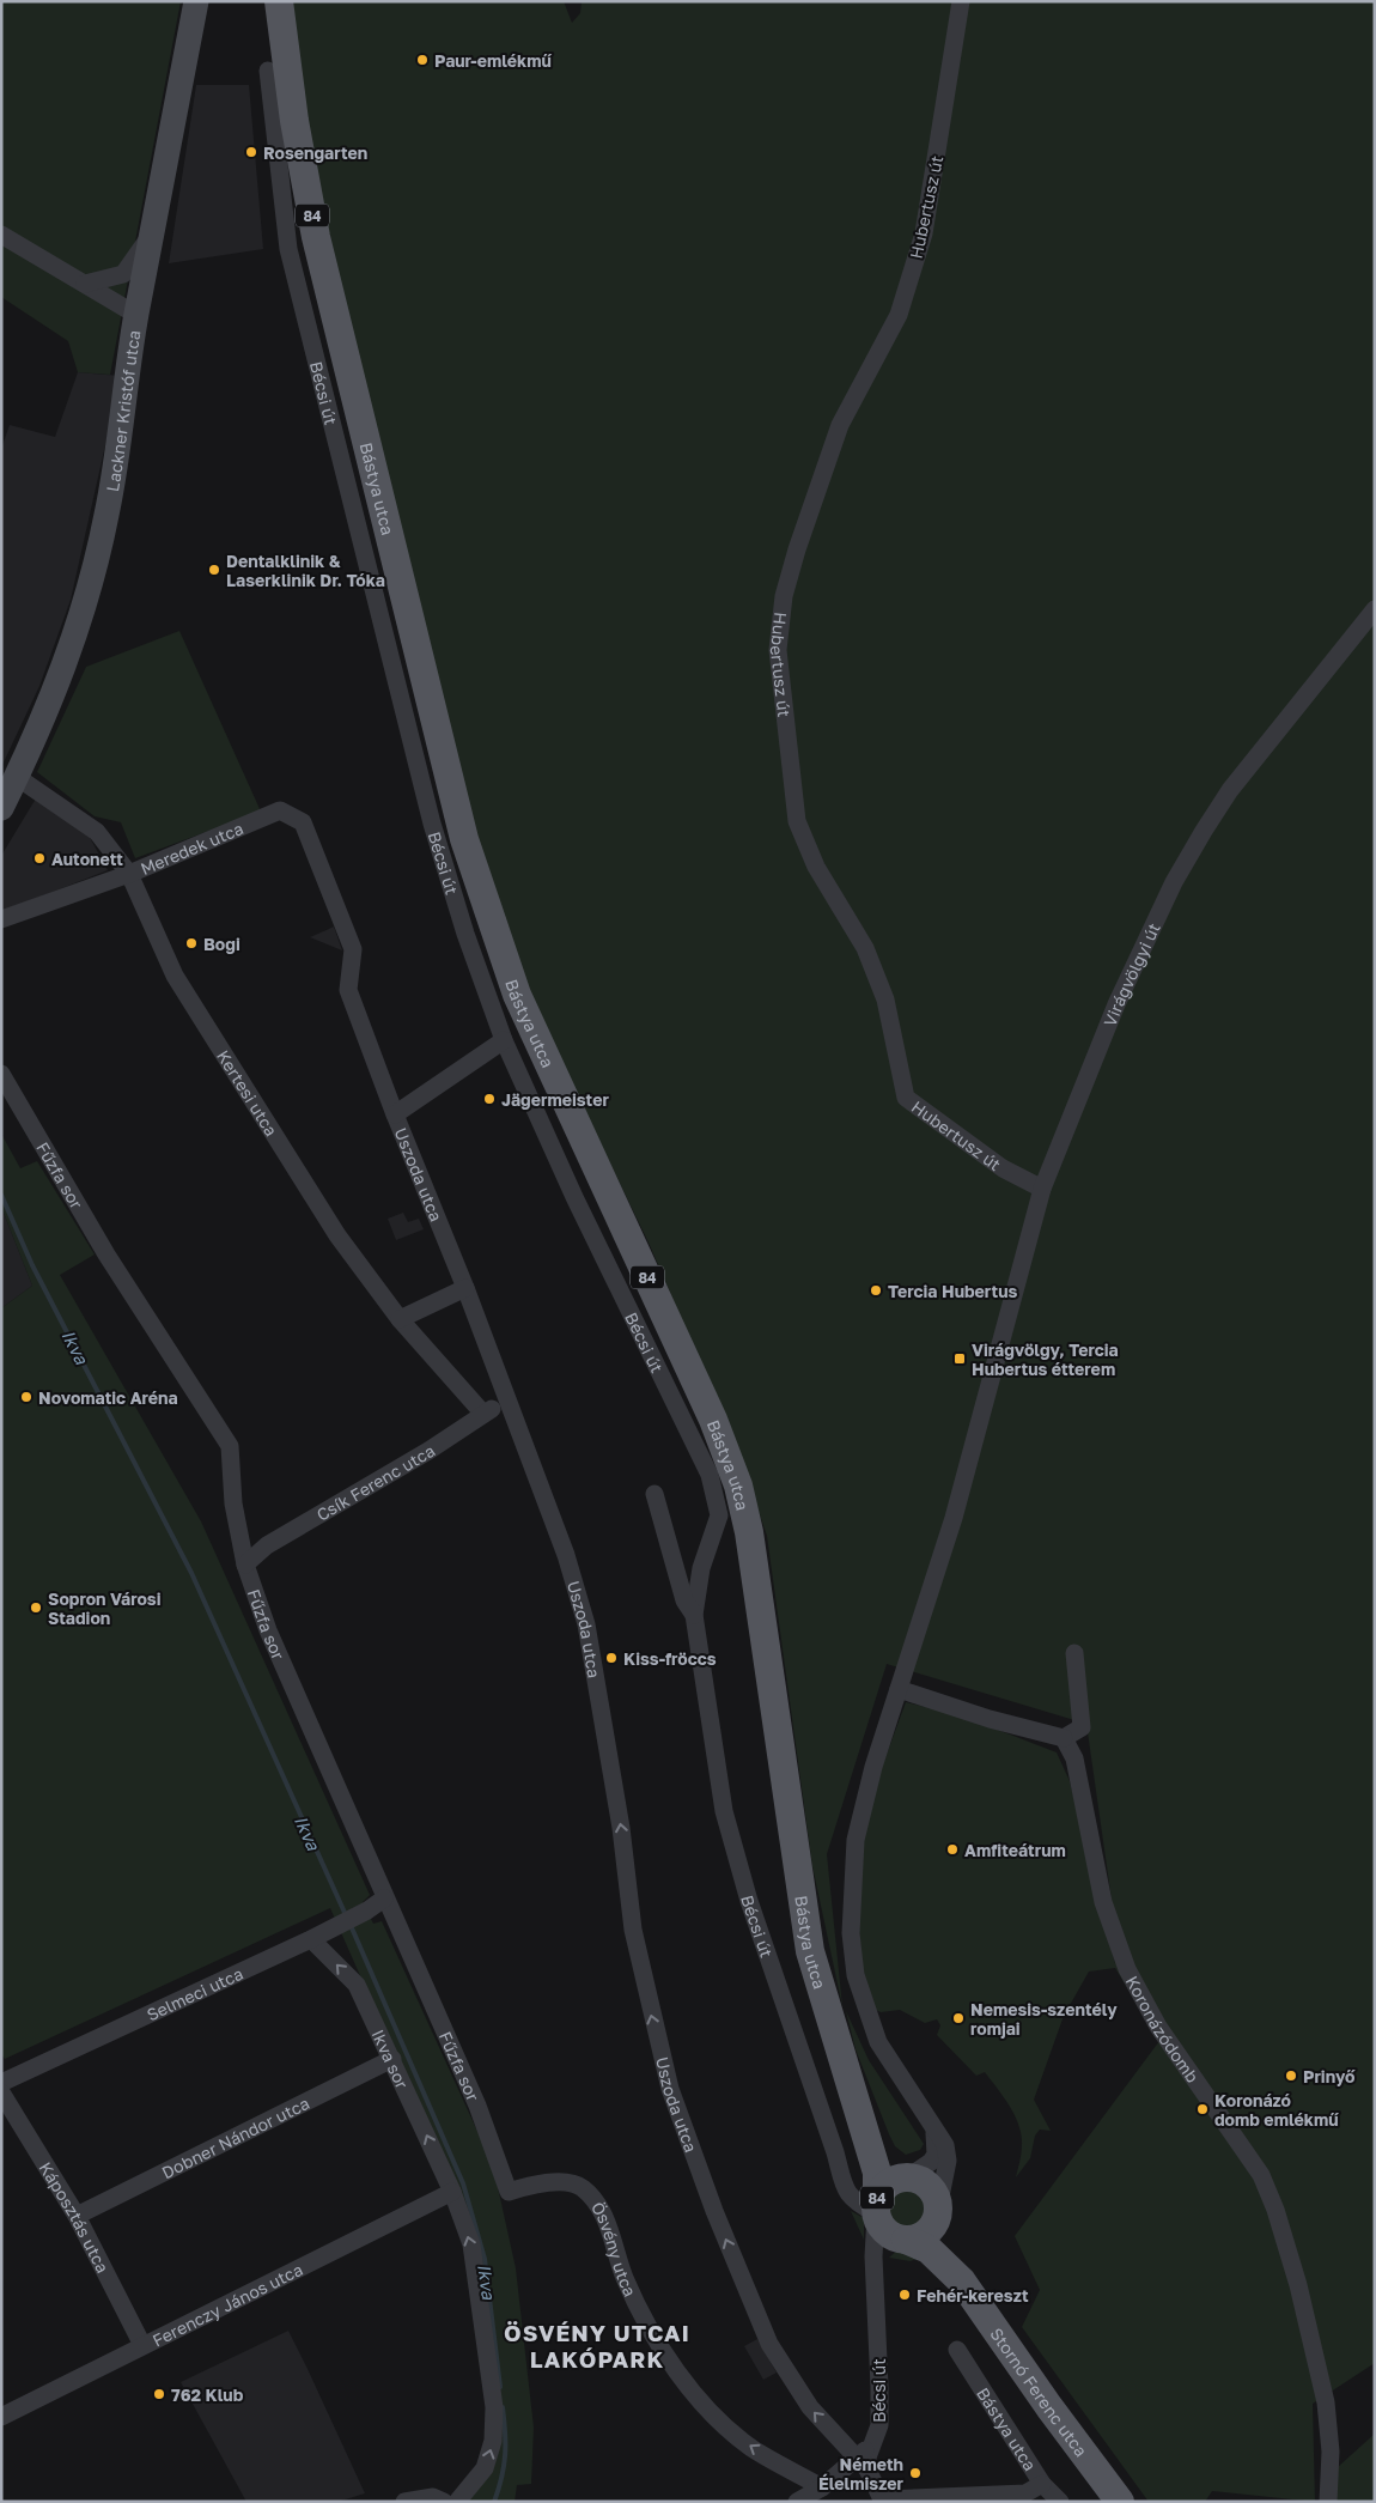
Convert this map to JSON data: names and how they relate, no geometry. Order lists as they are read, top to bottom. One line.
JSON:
{"streets":{"main road":["84","Bástya utca","Stornó Ferenc utca"],"street":["Hubertusz út","Bécsi út","Lackner Kristóf utca","Meredek utca","Virágvölgyi út","Kertesi utca","Fűzfa sor","Uszoda utca","Csík Ferenc utca","Selmeci utca","Koronázódomb","Ikva sor","Dobner Nándor utca","Káposztás utca","Ösvény utca","Ferenczy János utca"]},"crossings":[["Hubertusz út","Virágvölgyi út"],["84","Bécsi út"],["84","Bástya utca"],["84","Stornó Ferenc utca"],["Bécsi út","Bástya utca"],["Bécsi út","Uszoda utca"],["Bécsi út","Ösvény utca"],["Bécsi út","Stornó Ferenc utca"],["Lackner Kristóf utca","Kertesi utca"],["Bástya utca","Stornó Ferenc utca"],["Meredek utca","Kertesi utca"],["Meredek utca","Uszoda utca"],["Kertesi utca","Csík Ferenc utca"],["Fűzfa sor","Csík Ferenc utca"],["Fűzfa sor","Selmeci utca"],["Fűzfa sor","Ösvény utca"],["Uszoda utca","Csík Ferenc utca"],["Selmeci utca","Ikva sor"],["Ikva sor","Dobner Nándor utca"],["Ikva sor","Ferenczy János utca"],["Dobner Nándor utca","Káposztás utca"],["Káposztás utca","Ferenczy János utca"]],"one_way":["Uszoda utca","Ikva sor","Ösvény utca"],"districts":["ÖSVÉNY UTCAI LAKÓPARK"],"water":["Ikva"],"places":{"other":["Paur-emlékmű","Rosengarten","Dentalklinik & Laserklinik Dr. Tóka","Autonett","Bogi","Jägermeister","Tercia Hubertus","Novomatic Aréna","Sopron Városi Stadion","Kiss-fröccs","Amfiteátrum","Nemesis-szentély romjai","Prinyő","Koronázó domb emlékmű","Fehér-kereszt","762 Klub","Németh Élelmiszer"],"transit":["Virágvölgy, Tercia Hubertus étterem"]}}
